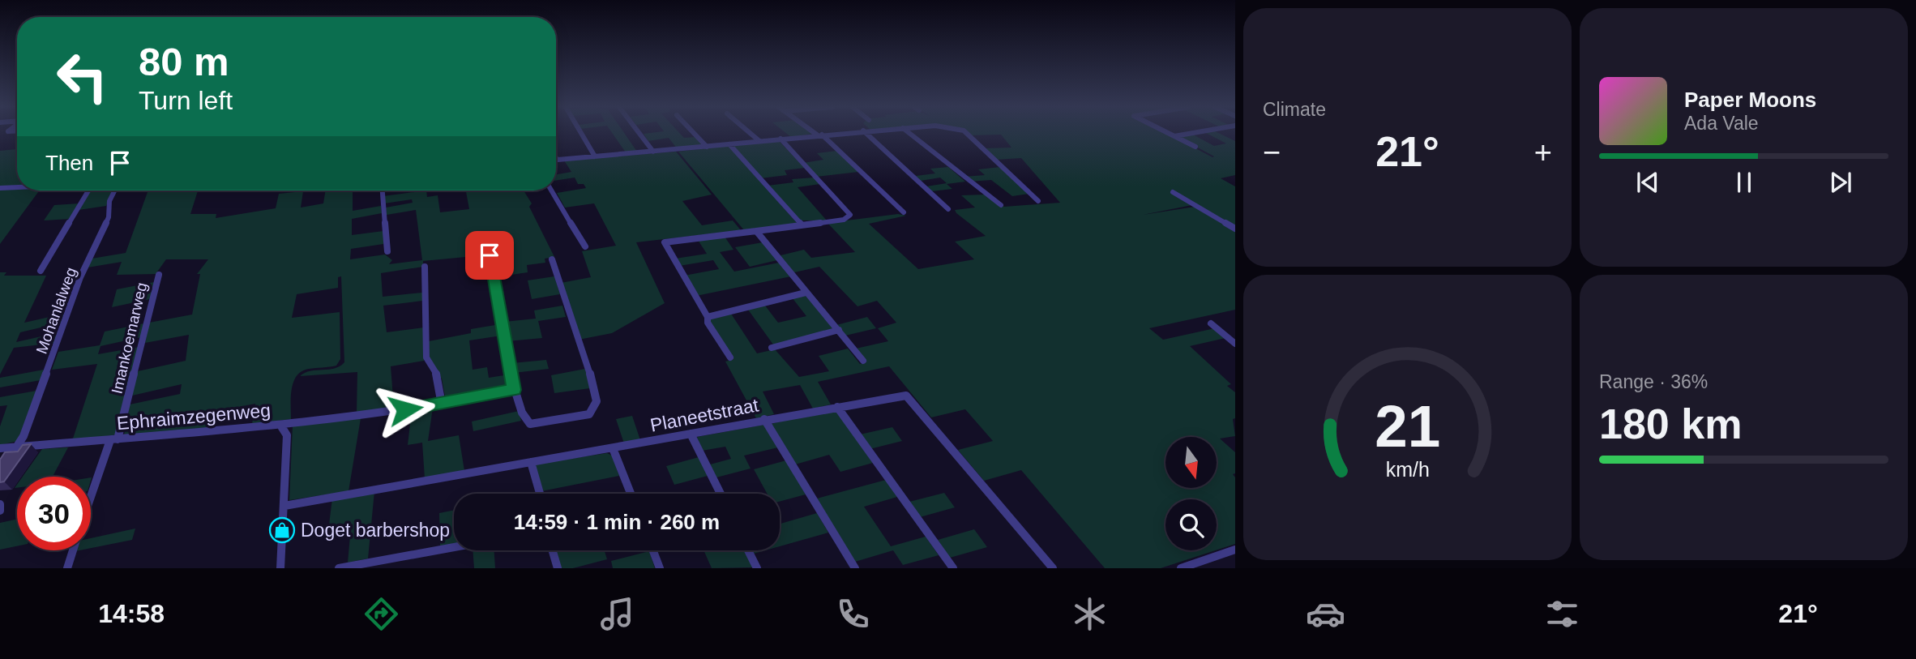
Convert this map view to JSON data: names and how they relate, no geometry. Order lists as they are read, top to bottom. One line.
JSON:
{"streets":{"street":["Mohanlalweg","Imankoemarweg","Planeetstraat","Ephraimzegenweg"]},"crossings":[["Mohanlalweg","Ephraimzegenweg"],["Imankoemarweg","Ephraimzegenweg"],["Planeetstraat","Ephraimzegenweg"]],"places":{"shop":["Doget barbershop"]},"north":"bottom","page":{"tile":["Climate",["Range · 36%","180 km"]],"turn":["80 m","Turn left"],"song":["Paper Moons","Ada Vale"],"heat":["−","21°","+"],"then":"Then","limit":"30","trip":"14:59 · 1 min · 260 m","tabs":["14:58","21°"],"gauge":["21","km/h"]}}
